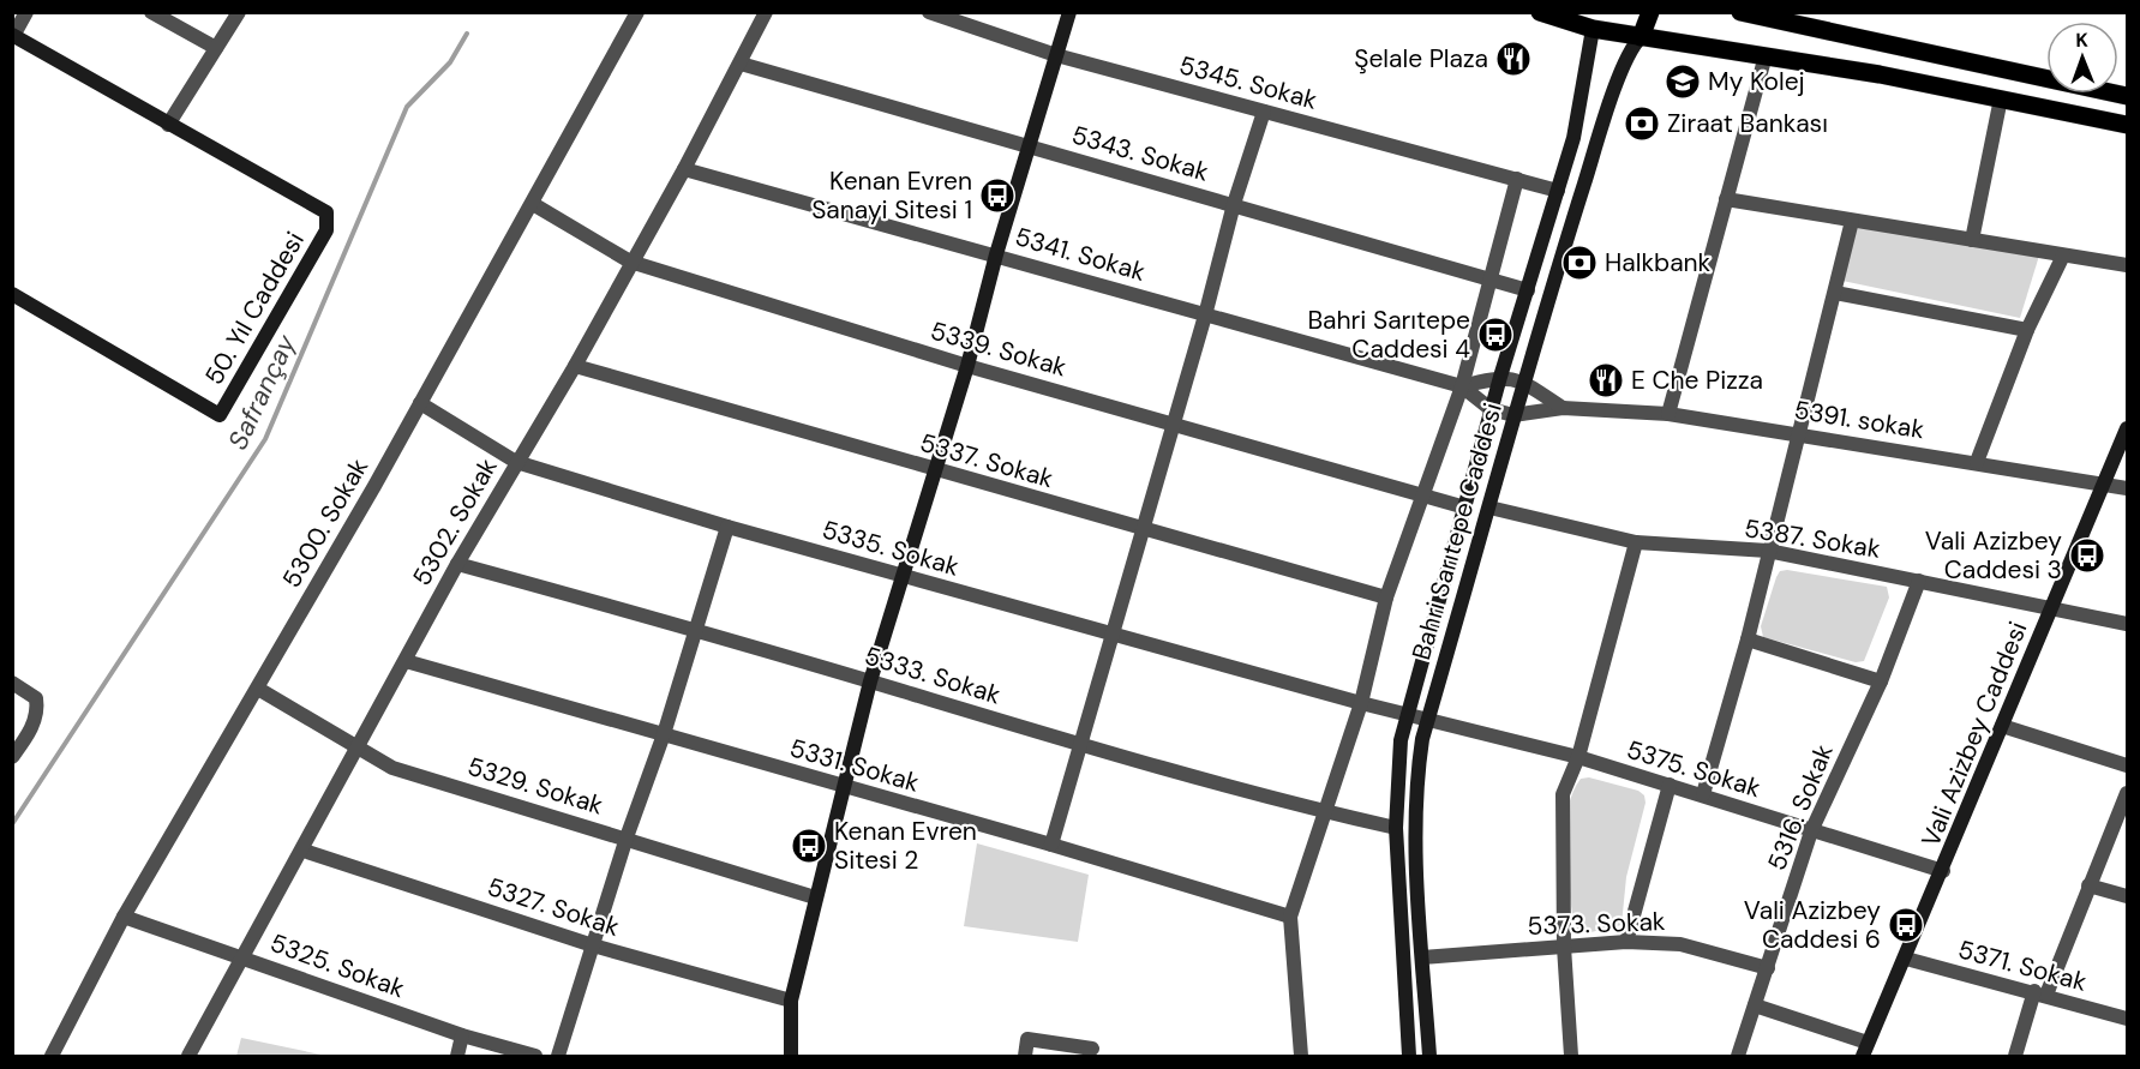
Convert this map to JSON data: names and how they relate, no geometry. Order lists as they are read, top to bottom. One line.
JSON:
{"streets":{"street":["5345. Sokak","5343. Sokak","5341. Sokak","50. Yıl Caddesi","5339. Sokak","5391. sokak","5337. Sokak","5302. Sokak","5300. Sokak","Bahri Sarıtepe Caddesi","5387. Sokak","5335. Sokak","5333. Sokak","Vali Azizbey Caddesi","5331. Sokak","5375. Sokak","5329. Sokak","5316. Sokak","5327. Sokak","5373. Sokak","5325. Sokak","5371. Sokak"]},"crossings":[["5345. Sokak","Bahri Sarıtepe Caddesi"],["5343. Sokak","5302. Sokak"],["5343. Sokak","Bahri Sarıtepe Caddesi"],["5341. Sokak","5302. Sokak"],["5339. Sokak","5302. Sokak"],["5339. Sokak","5300. Sokak"],["5339. Sokak","Bahri Sarıtepe Caddesi"],["5391. sokak","Bahri Sarıtepe Caddesi"],["5391. sokak","Vali Azizbey Caddesi"],["5337. Sokak","5302. Sokak"],["5302. Sokak","5335. Sokak"],["5302. Sokak","5333. Sokak"],["5302. Sokak","5331. Sokak"],["5302. Sokak","5329. Sokak"],["5302. Sokak","5327. Sokak"],["5302. Sokak","5325. Sokak"],["5300. Sokak","5335. Sokak"],["5300. Sokak","5329. Sokak"],["5300. Sokak","5325. Sokak"],["Bahri Sarıtepe Caddesi","5387. Sokak"],["Bahri Sarıtepe Caddesi","5335. Sokak"],["Bahri Sarıtepe Caddesi","5333. Sokak"],["Bahri Sarıtepe Caddesi","5375. Sokak"],["Bahri Sarıtepe Caddesi","5373. Sokak"],["5387. Sokak","Vali Azizbey Caddesi"],["5387. Sokak","5316. Sokak"],["5335. Sokak","5375. Sokak"],["Vali Azizbey Caddesi","5375. Sokak"],["Vali Azizbey Caddesi","5371. Sokak"],["5375. Sokak","5316. Sokak"],["5316. Sokak","5373. Sokak"]],"water":["Safrançay"],"places":{"restaurant":["Şelale Plaza","E Che Pizza"],"school or university":["My Kolej"],"bank":["Ziraat Bankası","Halkbank"],"bus stop":["Kenan Evren Sanayi Sitesi 1","Bahri Sarıtepe Caddesi 4","Vali Azizbey Caddesi 3","Kenan Evren Sitesi 2","Vali Azizbey Caddesi 6"]},"north":"top"}
